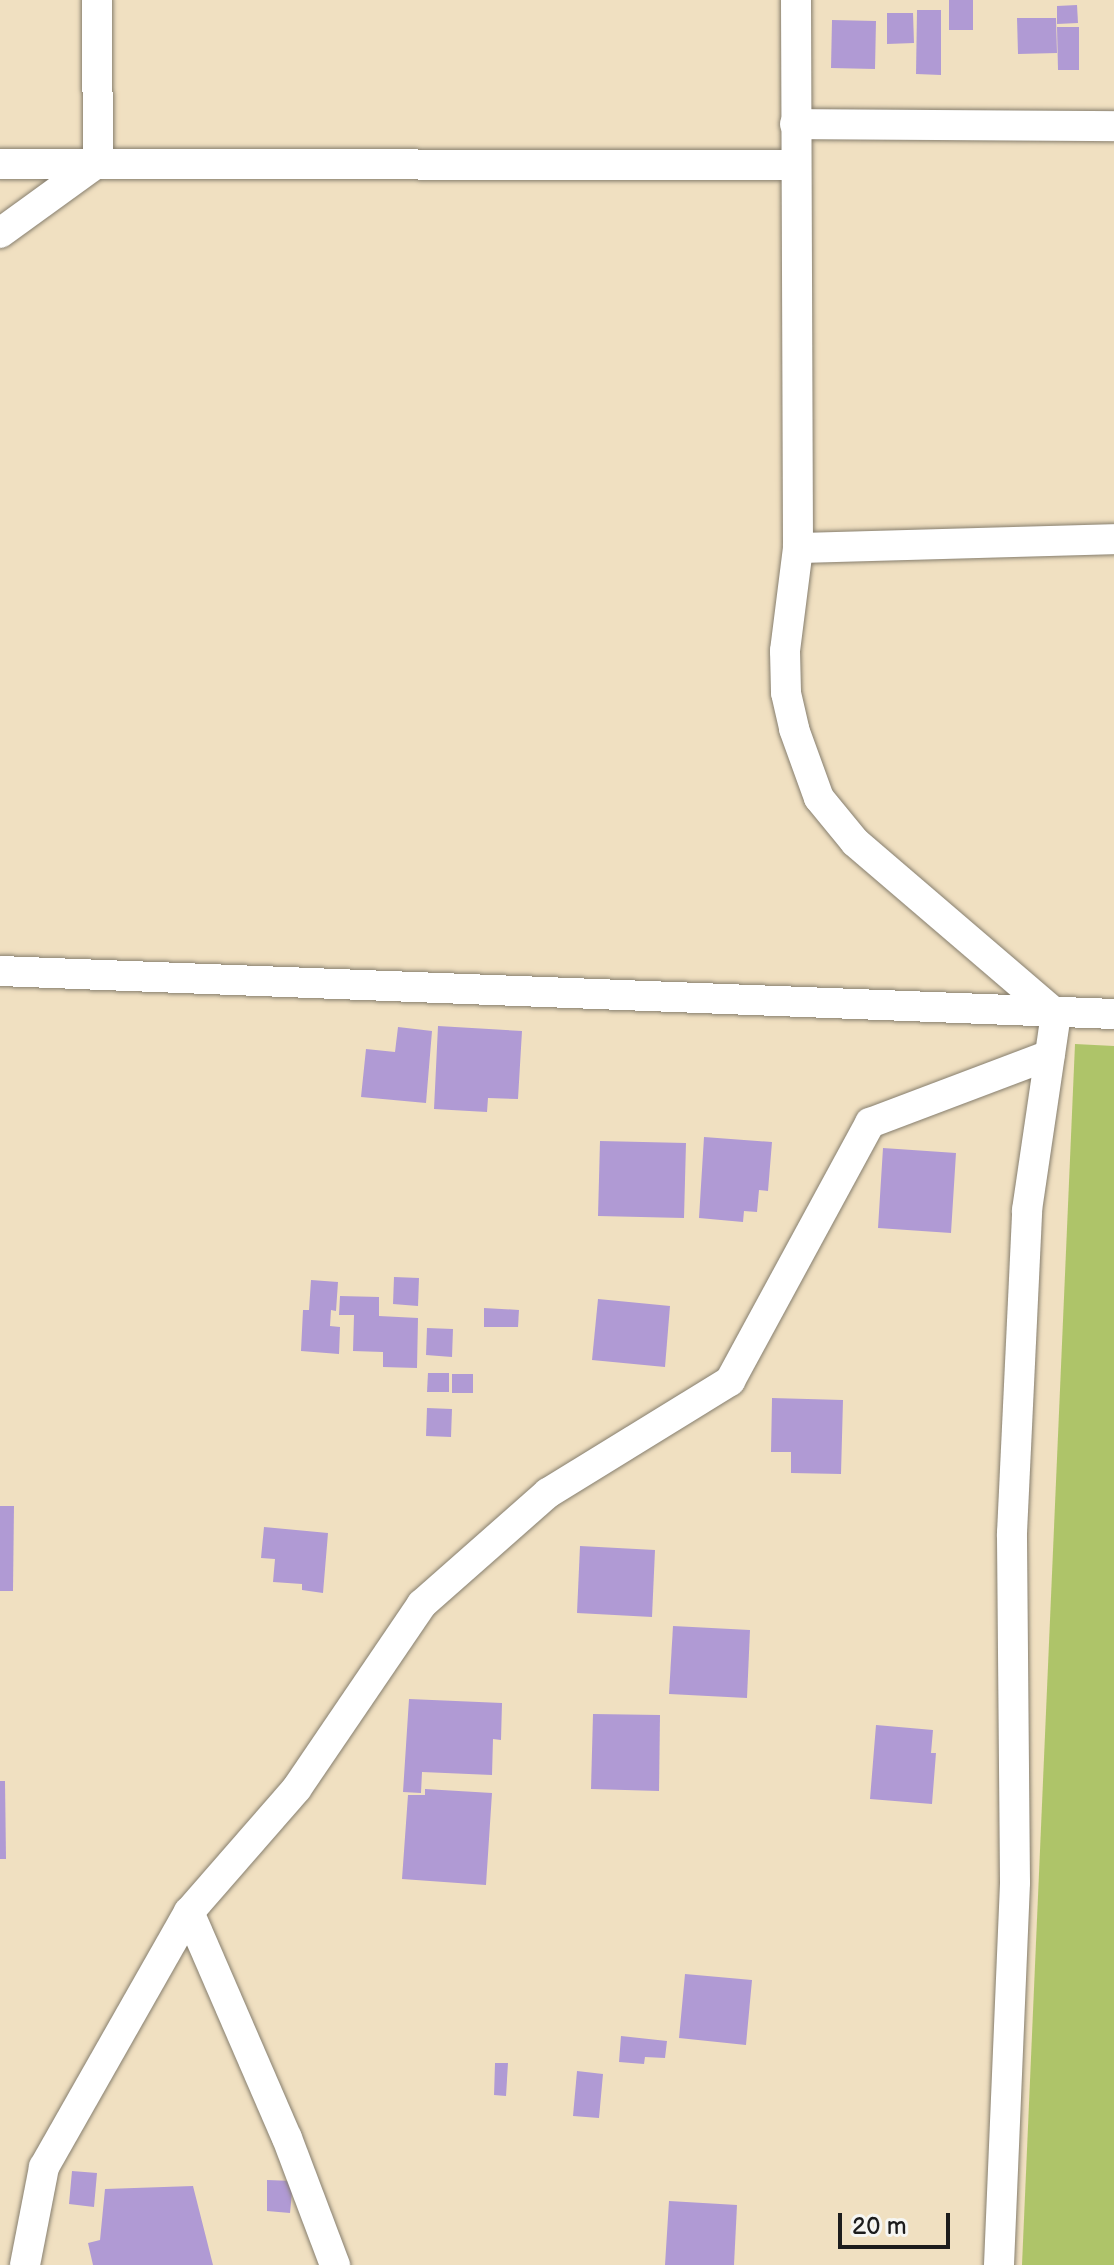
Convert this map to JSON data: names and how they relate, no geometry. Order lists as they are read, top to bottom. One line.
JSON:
{"scale_bar":"20 m"}
